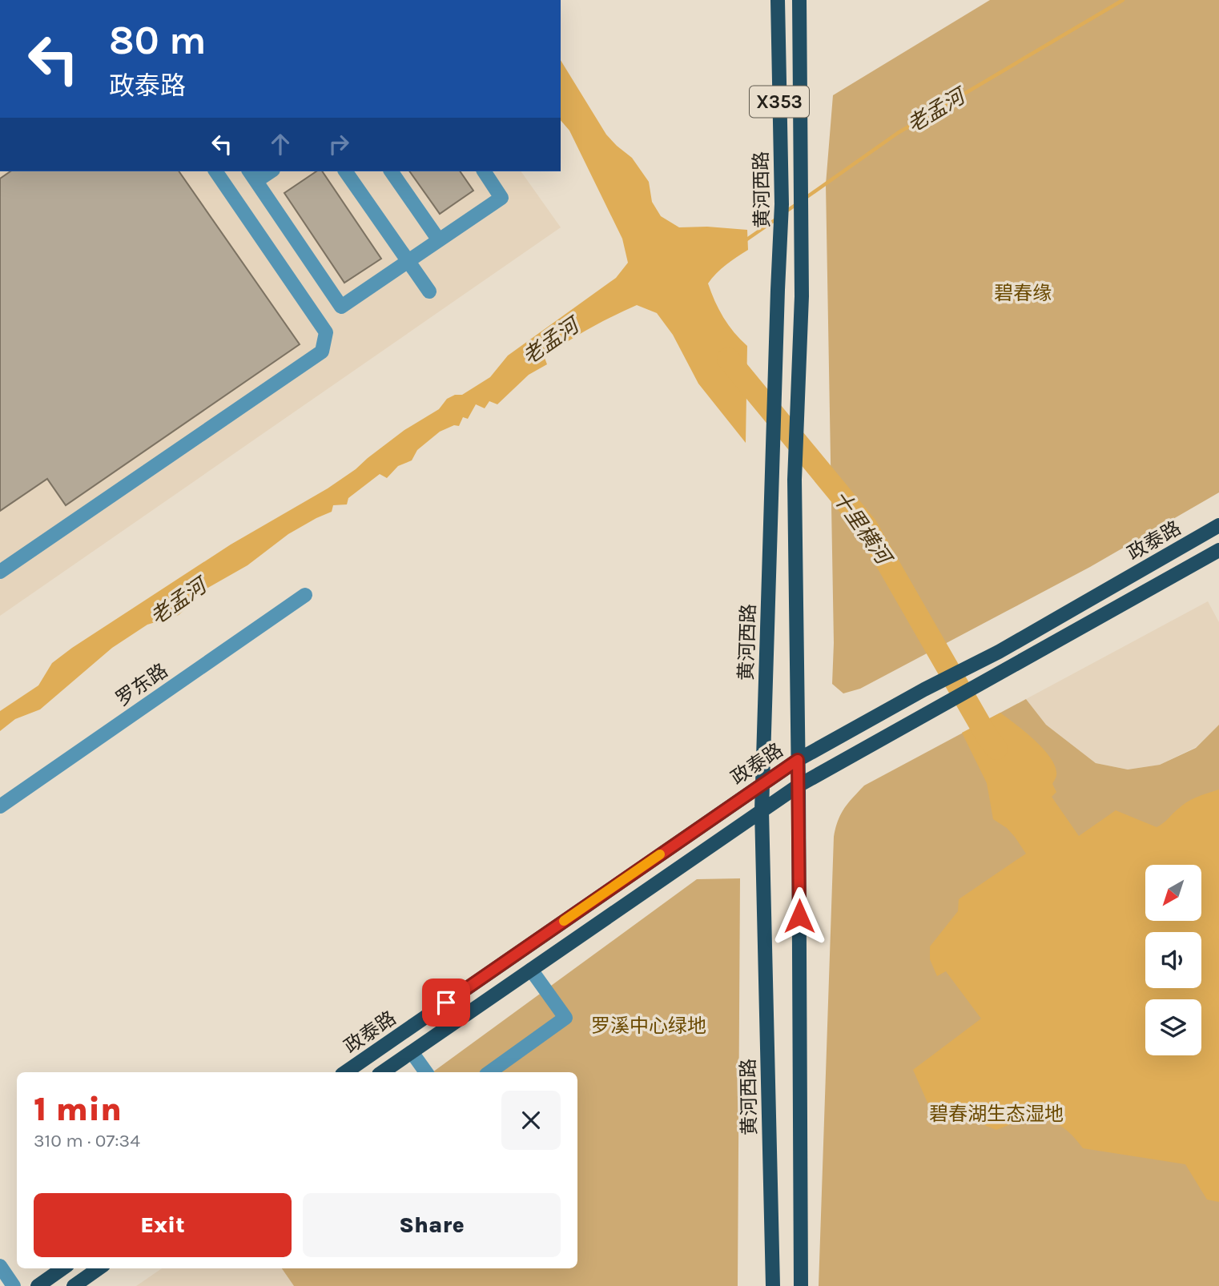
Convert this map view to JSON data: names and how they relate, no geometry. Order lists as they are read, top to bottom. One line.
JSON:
{"streets":{"main road":["X353","黄河西路","政泰路"],"street":["罗东路"]},"crossings":[["黄河西路","政泰路"]],"water":["老孟河","十里横河"],"parks":["碧春缘","罗溪中心绿地","碧春湖生态湿地"],"north":"bottom left","page":{"turn":["80 m","政泰路"],"heading":["1 min","310 m · 07:34"],"buttons":["Exit","Share"]}}
